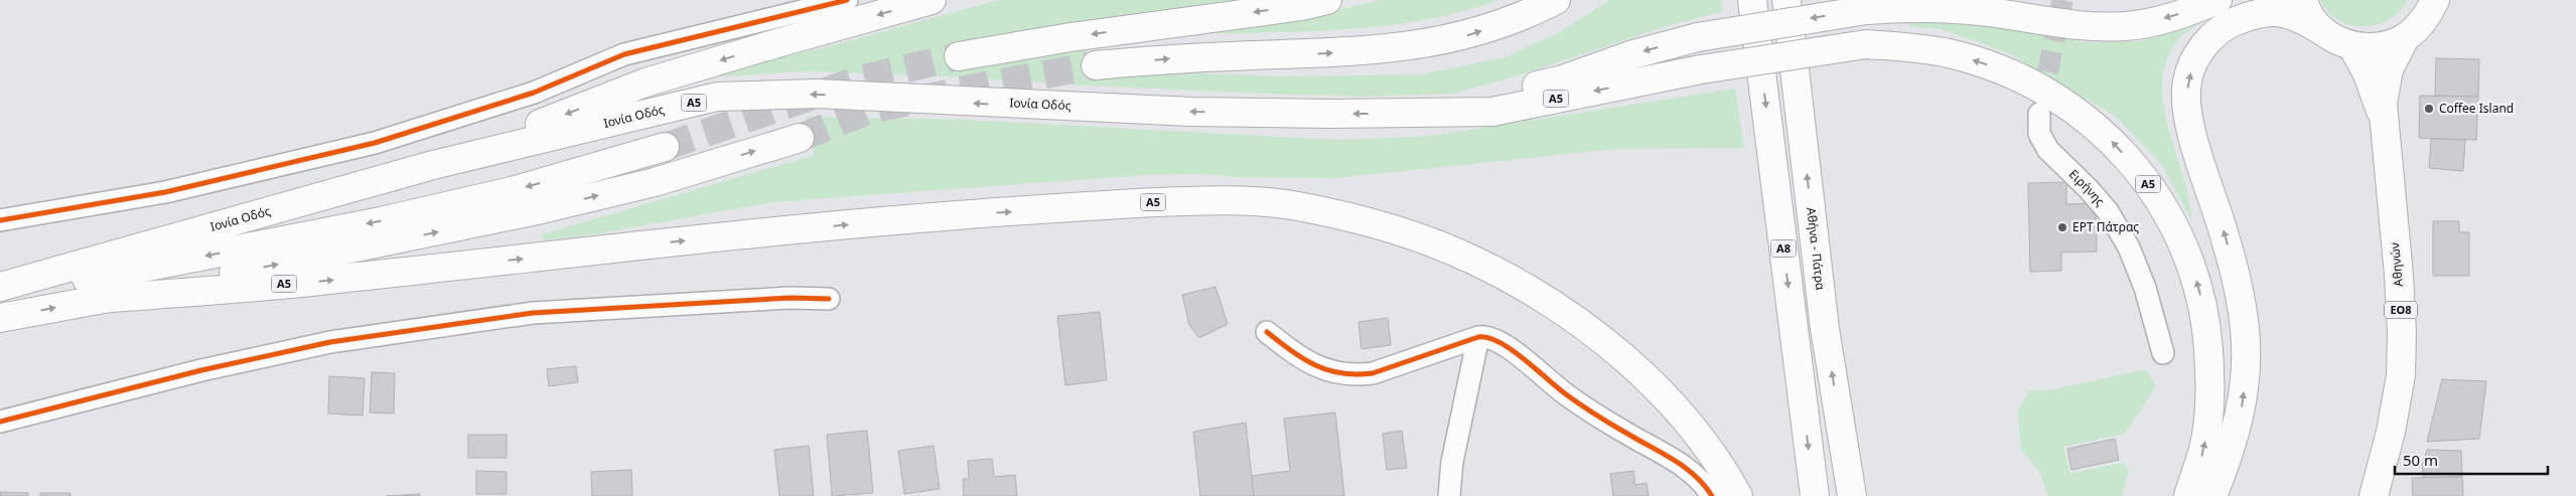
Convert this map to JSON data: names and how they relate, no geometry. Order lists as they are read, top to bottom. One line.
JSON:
{"streets":{"main road":["Α5","Ιονία Οδός","Α8","Αθήνα - Πάτρα","Αθηνών","ΕΟ8"],"street":["Ειρήνης"]},"crossings":[["Α5","Ιονία Οδός"]],"places":["Coffee Island","ΕΡΤ Πάτρας"],"scale_bar":"50 m"}
